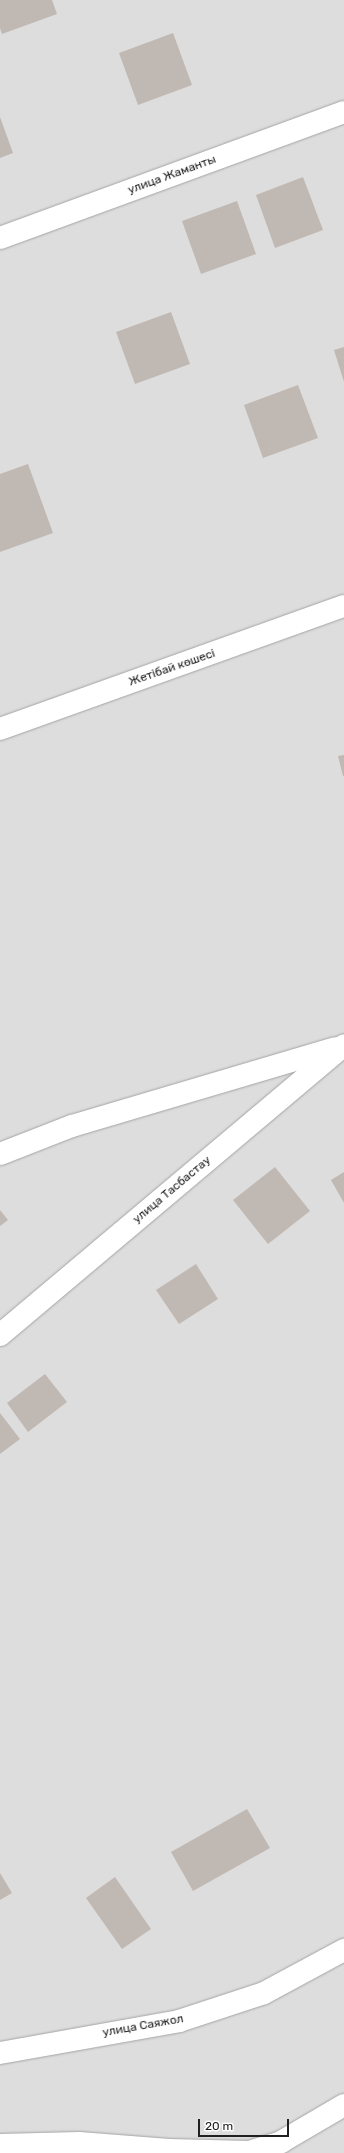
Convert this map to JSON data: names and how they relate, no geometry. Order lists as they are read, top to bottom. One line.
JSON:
{"streets":{"street":["улица Жаманты","Жетібай көшесі","улица Тасбастау","улица Саяжол"]},"scale_bar":"20 m"}
